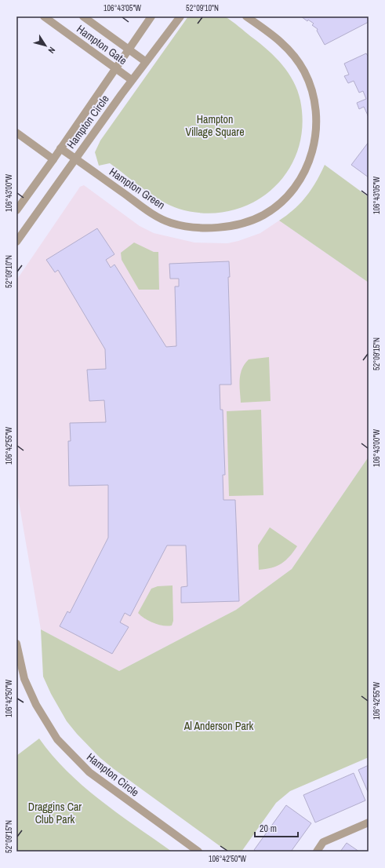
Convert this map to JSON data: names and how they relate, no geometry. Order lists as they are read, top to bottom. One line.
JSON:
{"streets":{"street":["Hampton Gate","Hampton Circle","Hampton Green"]},"crossings":[["Hampton Gate","Hampton Circle"],["Hampton Circle","Hampton Green"]],"parks":["Hampton Village Square","Al Anderson Park","Draggins Car Club Park"],"scale_bar":"20 m","north":"bottom right","coordinates":["106°43'05\"W","52°09'10\"N","106°43'00\"W","52°09'15\"N","106°42'55\"W","106°42'50\"W"]}
